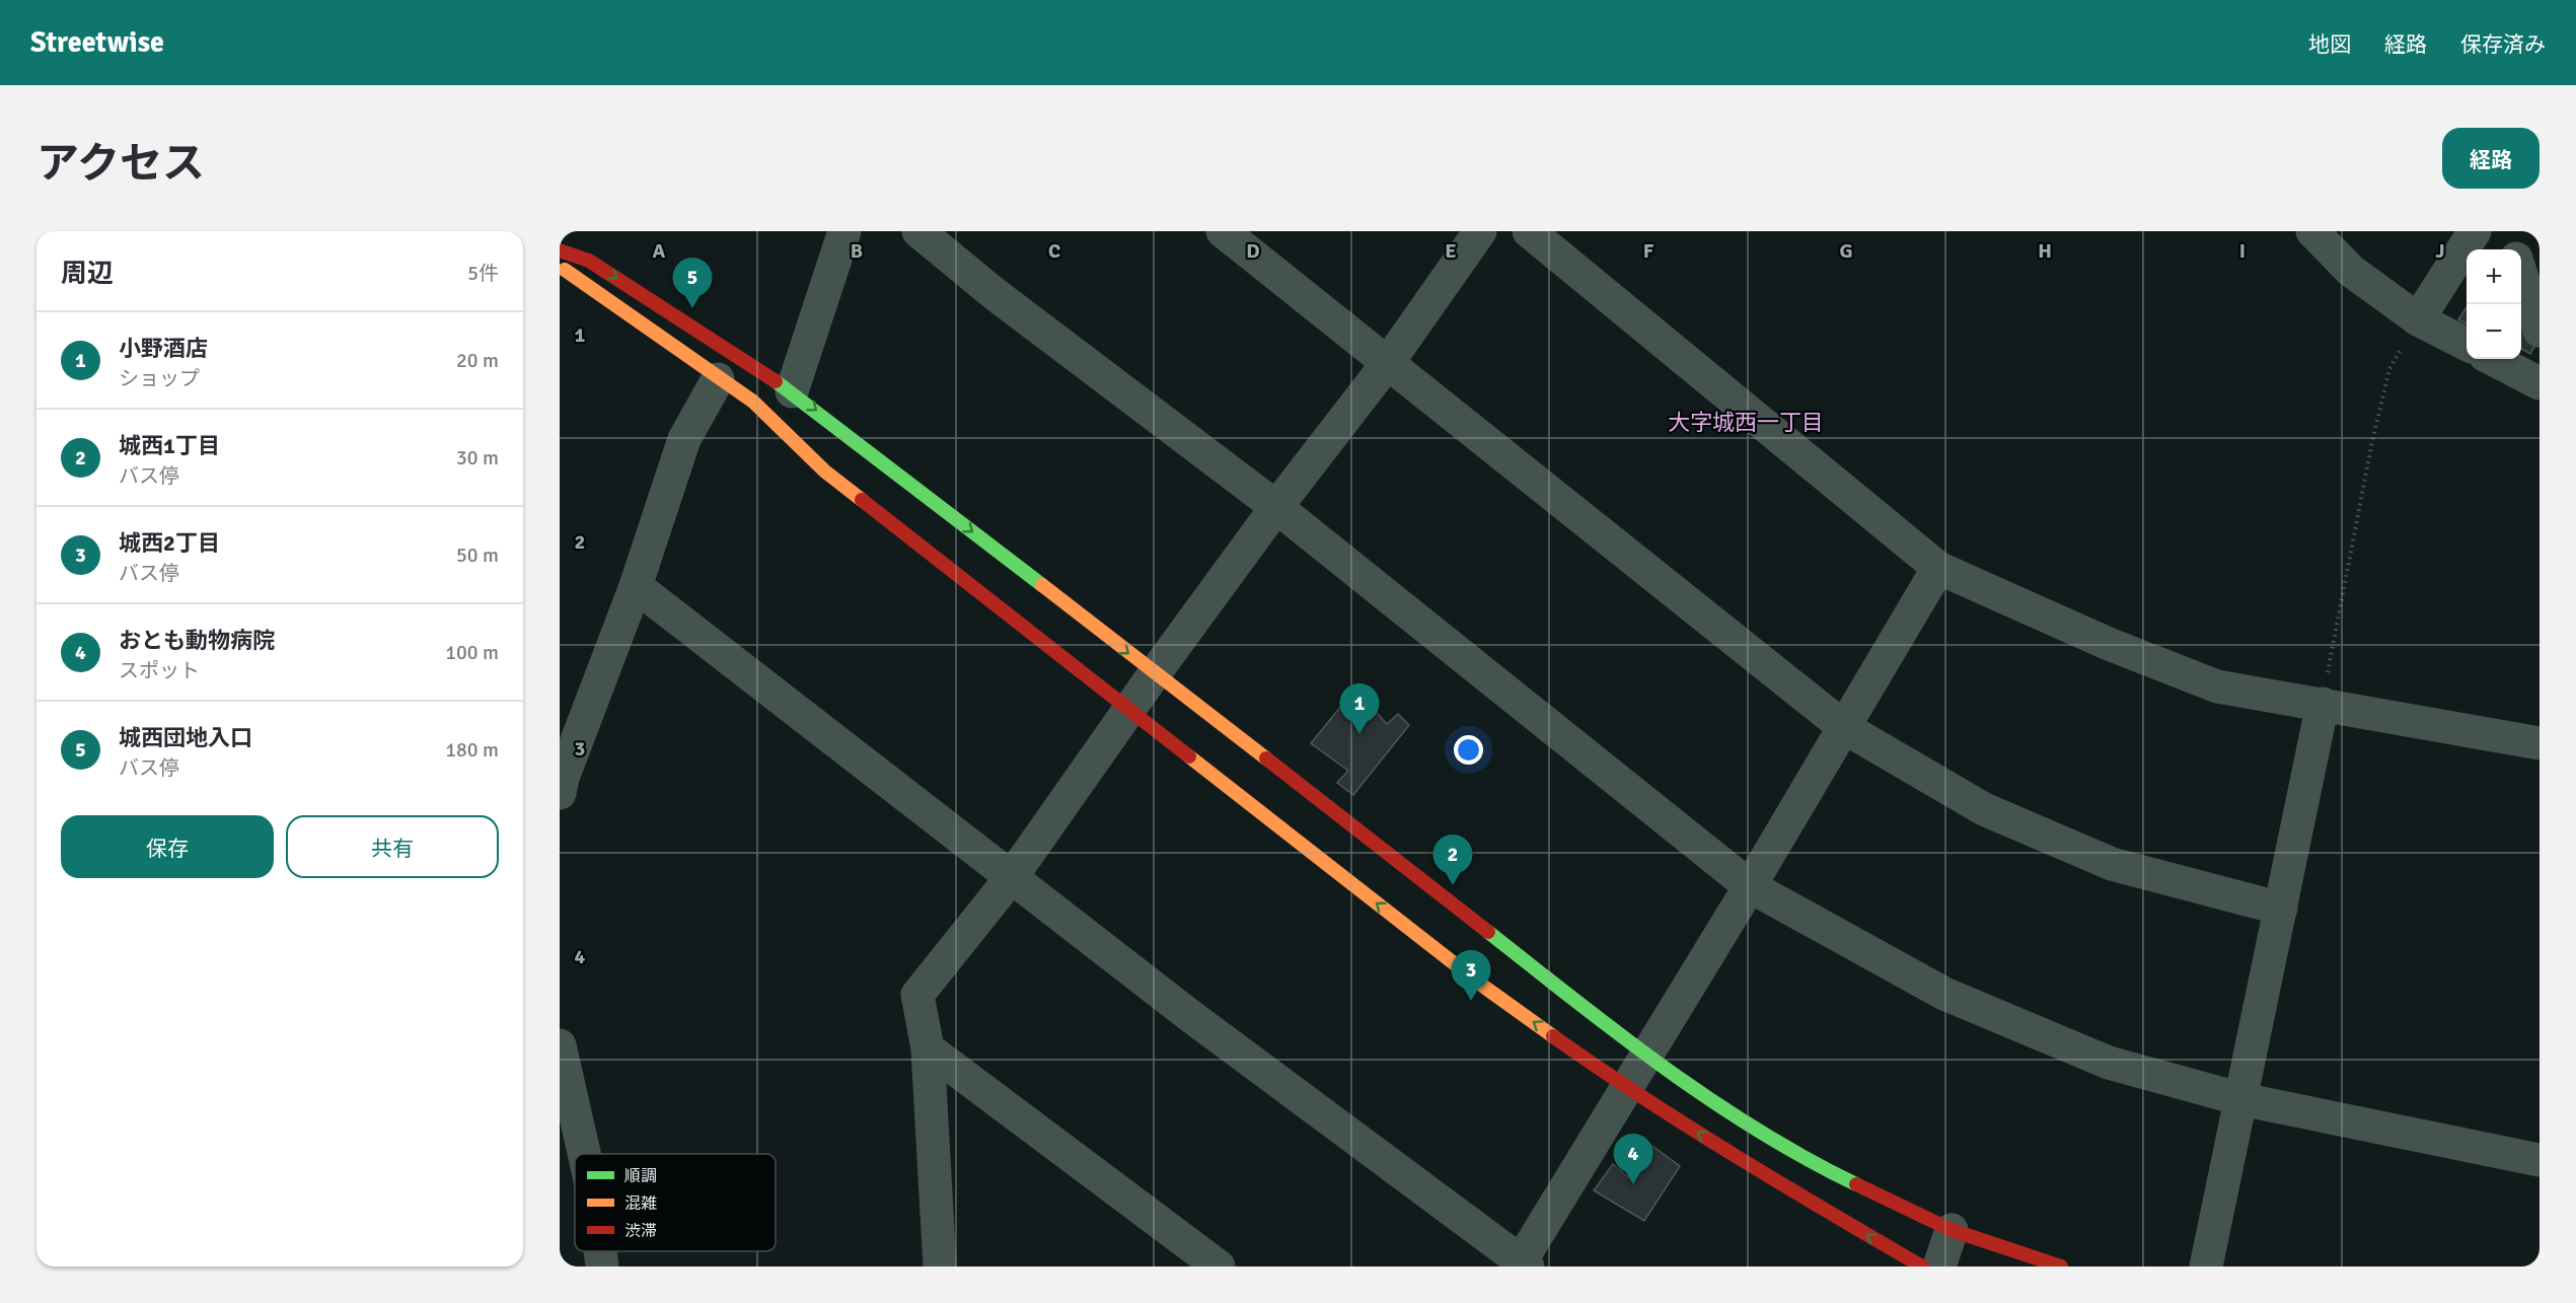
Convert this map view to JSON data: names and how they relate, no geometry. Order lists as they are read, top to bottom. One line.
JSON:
{"districts":["大字城西一丁目"],"legend":["順調","混雑","渋滞"],"page":{"header":"Streetwise","nav":["地図","経路","保存済み"],"title":"アクセス","buttons":["経路",["保存","共有"]],"heading":["周辺","5件"],"map_buttons":["+","−"],"pins":["5","1","2","3","4"],"list":[{"mark":"1","name":"小野酒店","note":"ショップ","value":"20 m"},{"mark":"2","name":"城西1丁目","note":"バス停","value":"30 m"},{"mark":"3","name":"城西2丁目","note":"バス停","value":"50 m"},{"mark":"4","name":"おとも動物病院","note":"スポット","value":"100 m"},{"mark":"5","name":"城西団地入口","note":"バス停","value":"180 m"}]},"grid":{"columns":["A","B","C","D","E","F","G","H","I","J"],"rows":["1","2","3","4"]}}
